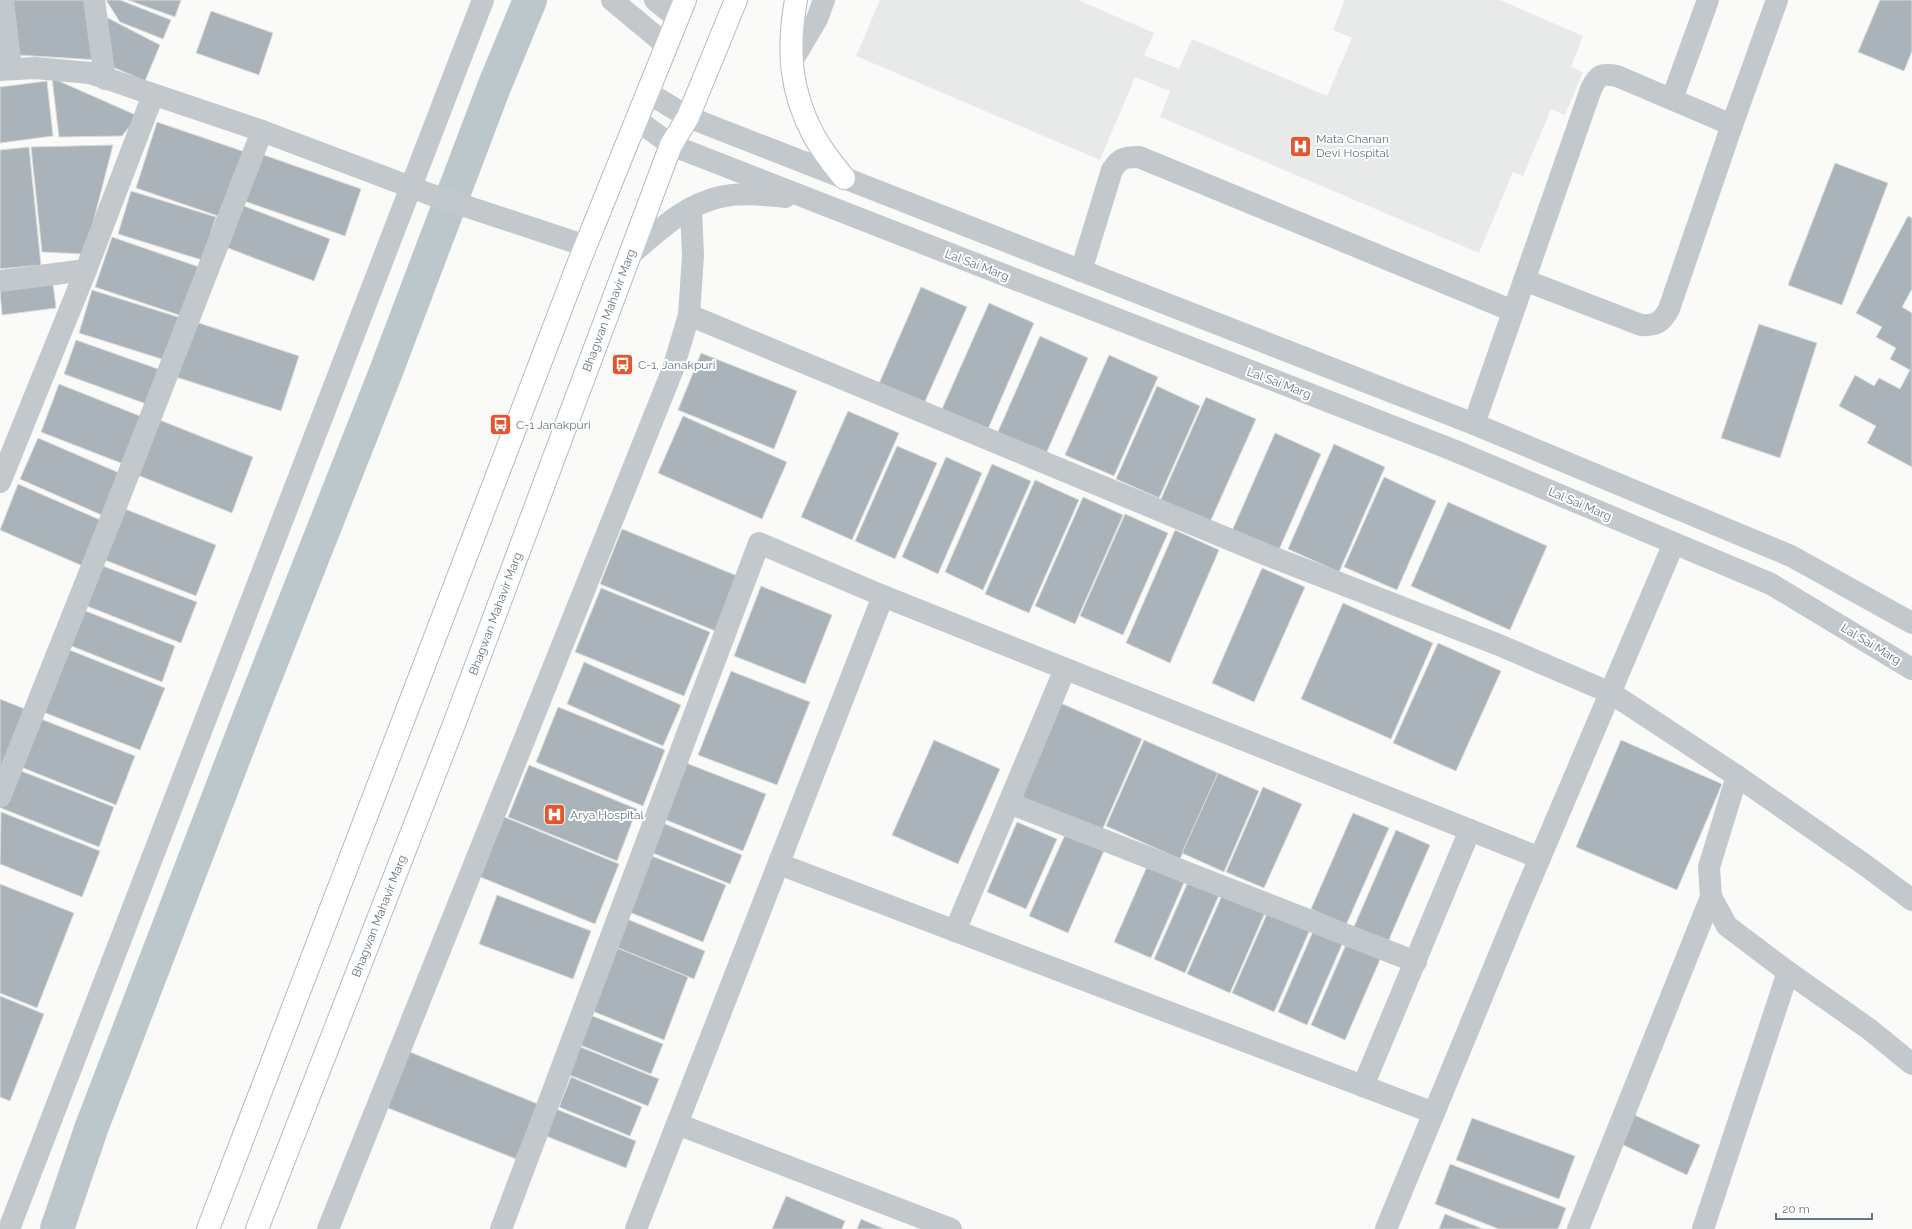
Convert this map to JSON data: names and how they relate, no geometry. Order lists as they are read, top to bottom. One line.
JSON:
{"streets":{"main road":["Bhagwan Mahavir Marg"],"street":["Lal Sai Marg"]},"crossings":[["Lal Sai Marg","Bhagwan Mahavir Marg"]],"places":{"hospital":["Mata Chanan Devi Hospital","Arya Hospital"],"bus stop":["C-1, Janakpuri","C-1 Janakpuri"]},"scale_bar":"20 m"}
